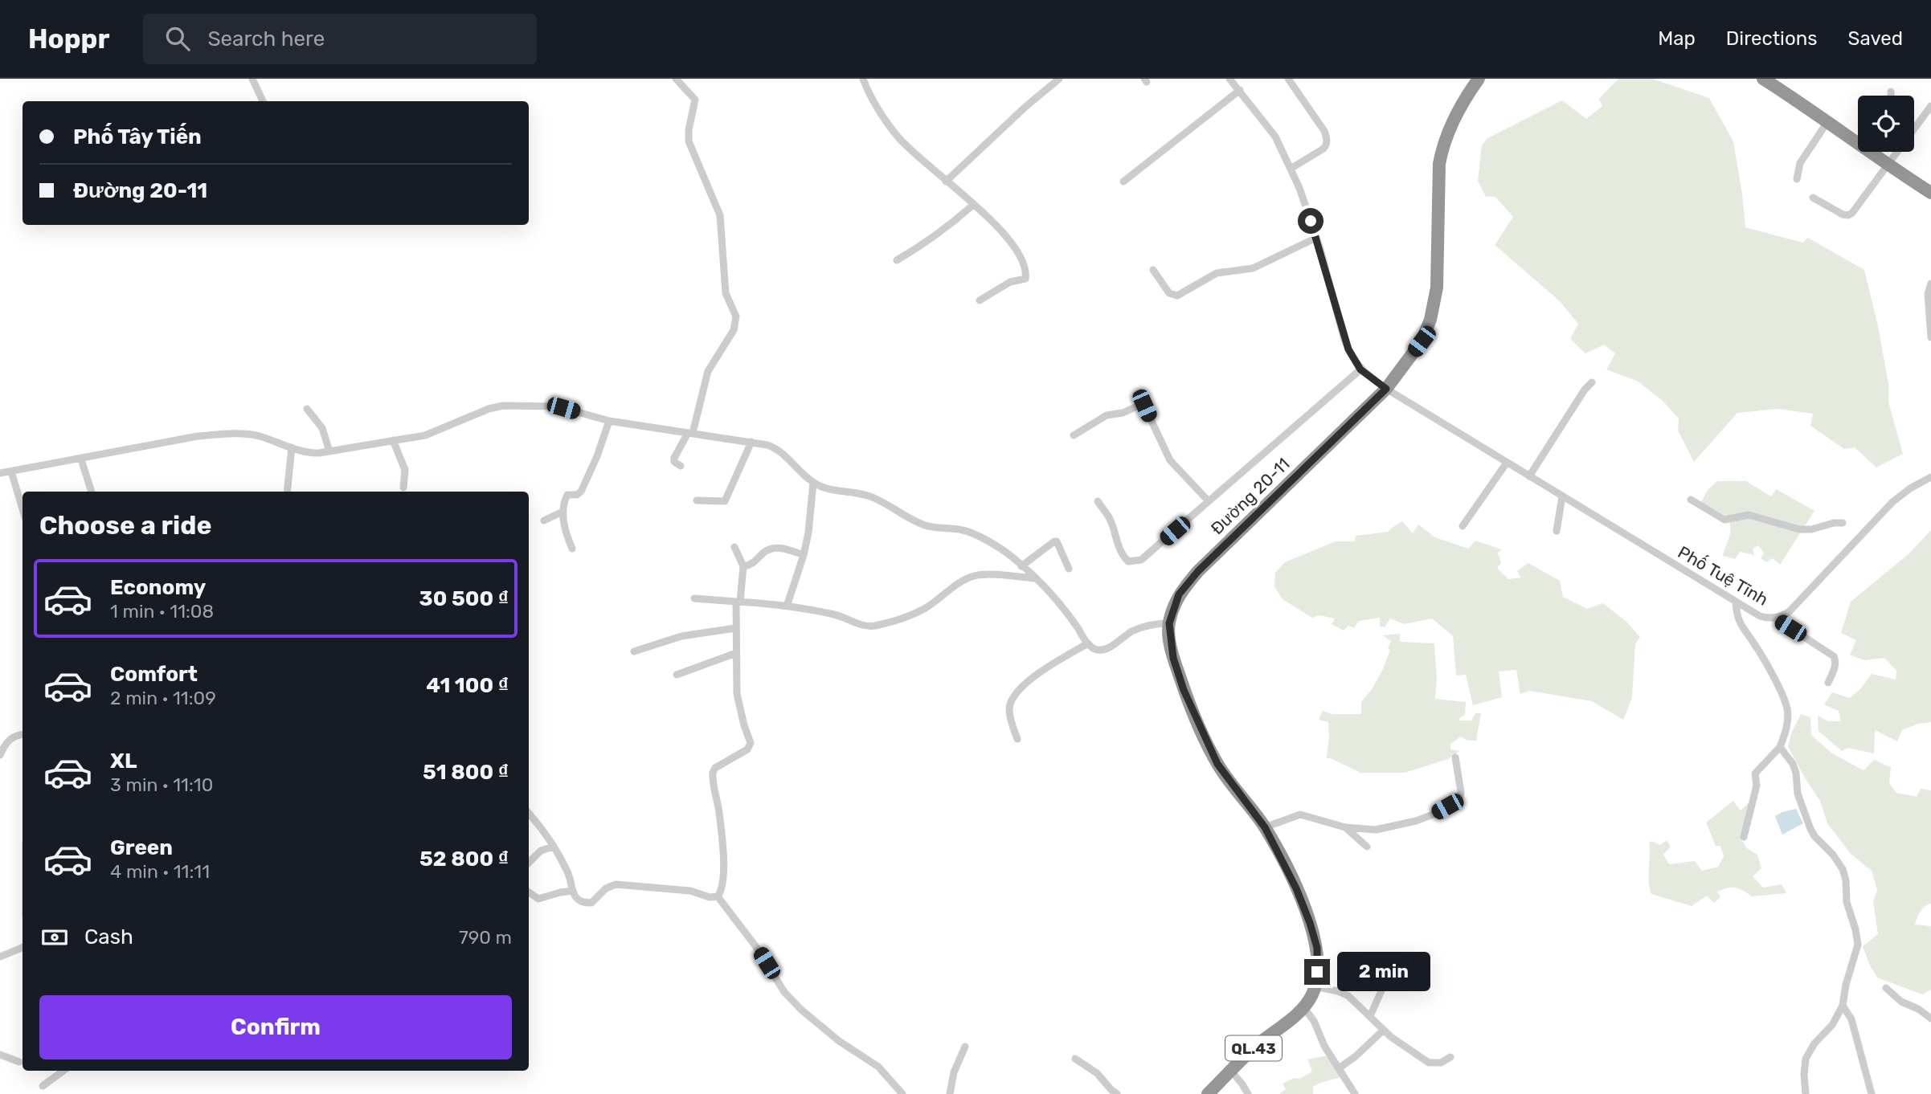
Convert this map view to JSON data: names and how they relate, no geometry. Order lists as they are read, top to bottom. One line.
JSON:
{"streets":{"highway":["Đường 20-11","QL.43"],"street":["Phố Tuệ Tĩnh"]},"crossings":[["Đường 20-11","QL.43"]],"page":{"header":"Hoppr","search":"Search here","nav":["Map","Directions","Saved"],"banner":["Phố Tây Tiến","Đường 20-11"],"heading":"Choose a ride","list":[{"name":"Economy","note":"1 min · 11:08","value":"30 500 ₫"},{"name":"Comfort","note":"2 min · 11:09","value":"41 100 ₫"},{"name":"XL","note":"3 min · 11:10","value":"51 800 ₫"},{"name":"Green","note":"4 min · 11:11","value":"52 800 ₫"}],"pay":["Cash","790 m"],"bubble":"2 min","buttons":"Confirm"}}
